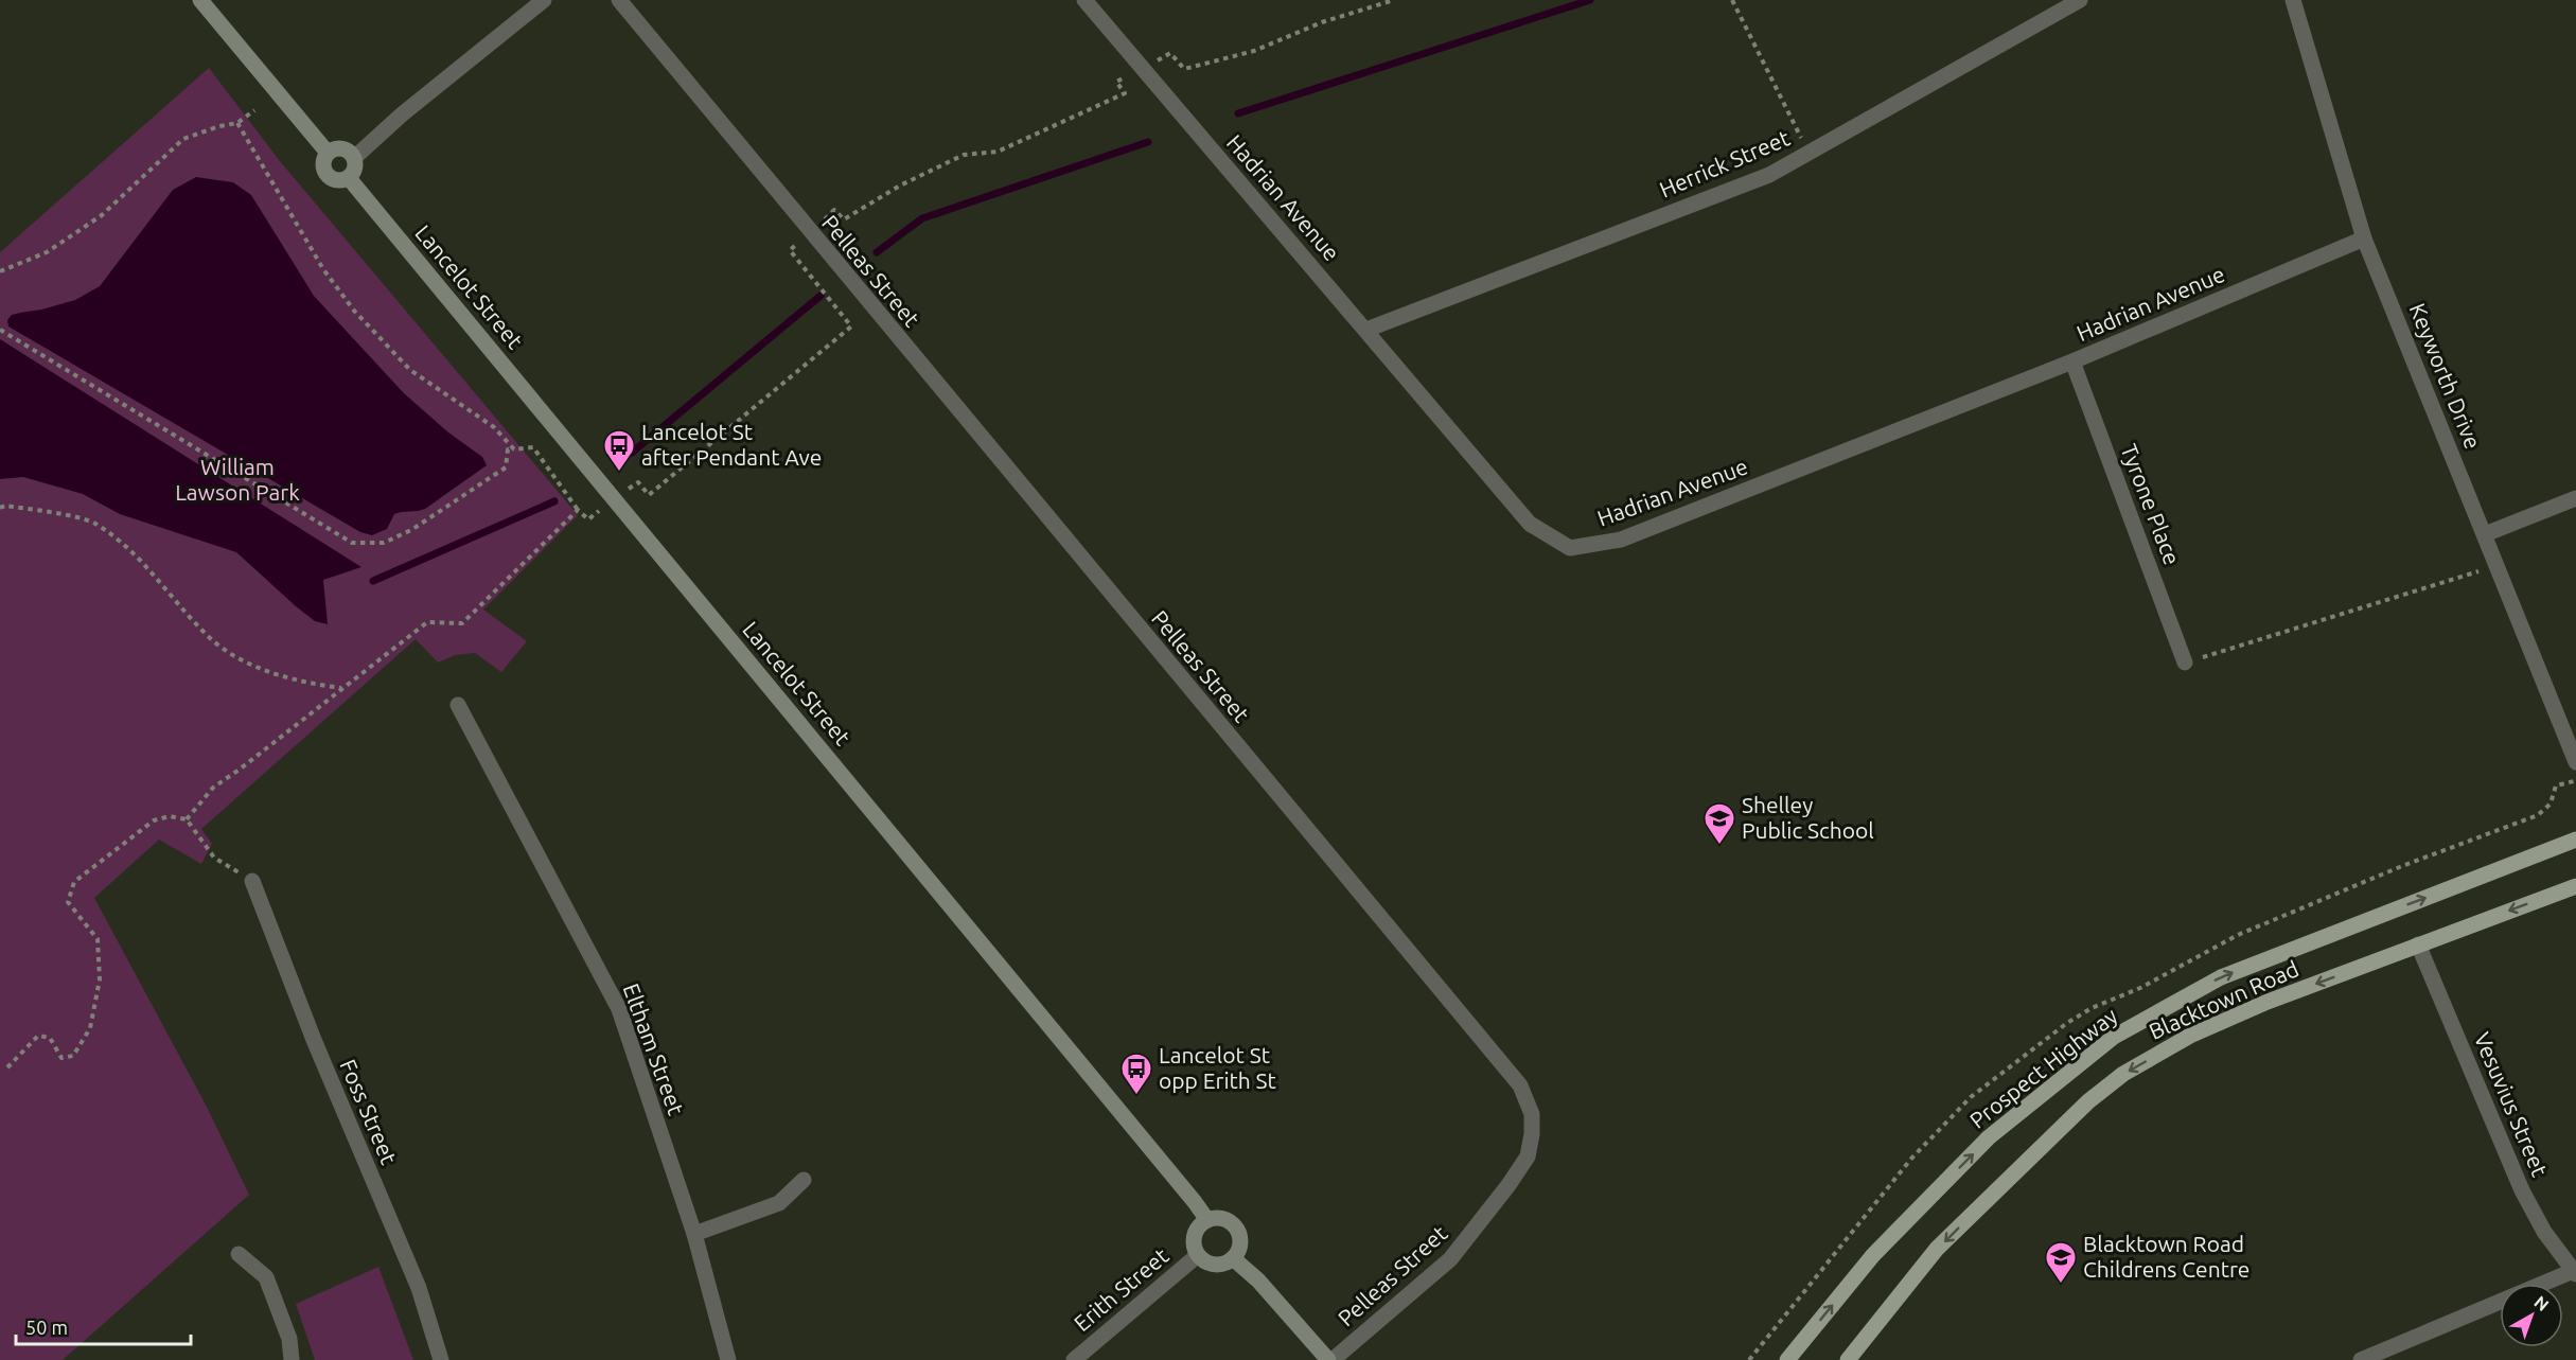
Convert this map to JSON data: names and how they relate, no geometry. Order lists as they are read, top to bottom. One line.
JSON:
{"streets":{"main road":["Blacktown Road","Prospect Highway"],"street":["Herrick Street","Hadrian Avenue","Pelleas Street","Lancelot Street","Keyworth Drive","Tyrone Place","Eltham Street","Vesuvius Street","Foss Street","Erith Street"]},"crossings":[["Herrick Street","Hadrian Avenue"],["Hadrian Avenue","Keyworth Drive"],["Hadrian Avenue","Tyrone Place"],["Lancelot Street","Erith Street"],["Blacktown Road","Vesuvius Street"]],"one_way":["Blacktown Road","Prospect Highway"],"parks":["William Lawson Park"],"places":{"bus stop":["Lancelot St after Pendant Ave","Lancelot St opp Erith St"],"school or university":["Shelley Public School","Blacktown Road Childrens Centre"]},"scale_bar":"50 m","north":"top right"}
